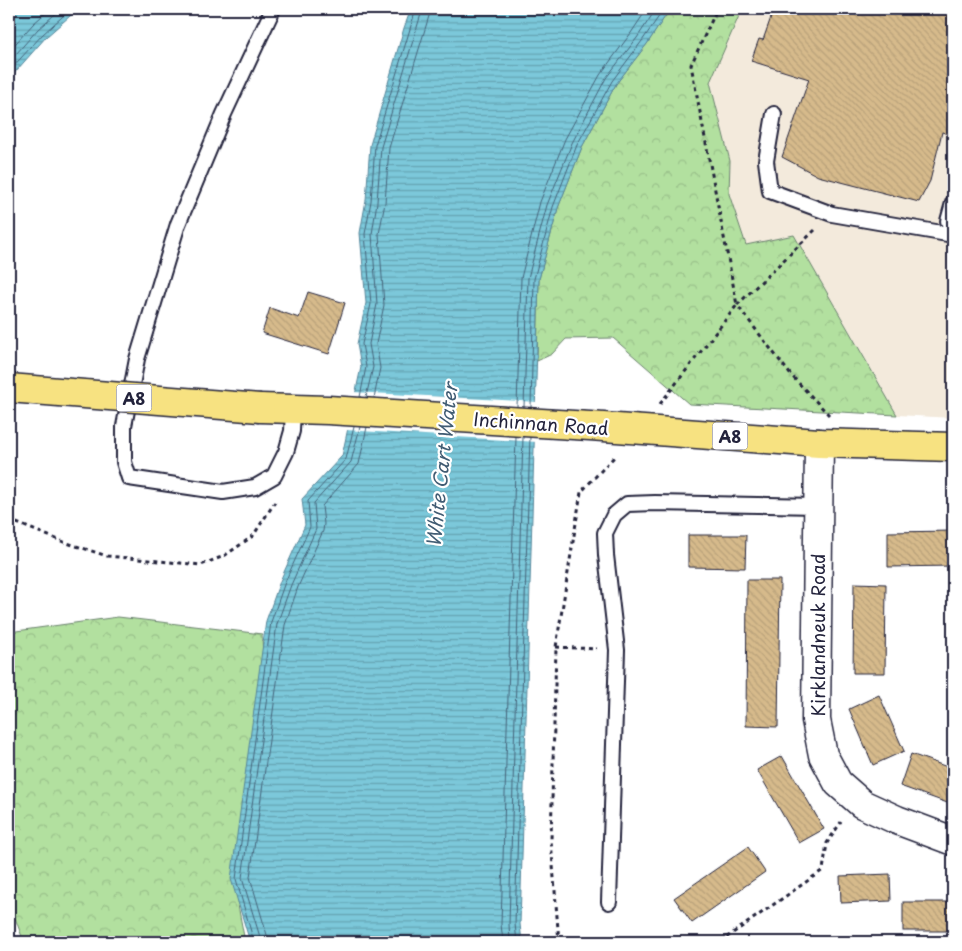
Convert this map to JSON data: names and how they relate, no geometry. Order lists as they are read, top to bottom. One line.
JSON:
{"streets":{"main road":["A8","Inchinnan Road"],"street":["Kirklandneuk Road"]},"crossings":[["Inchinnan Road","Kirklandneuk Road"]],"water":["White Cart Water"]}
